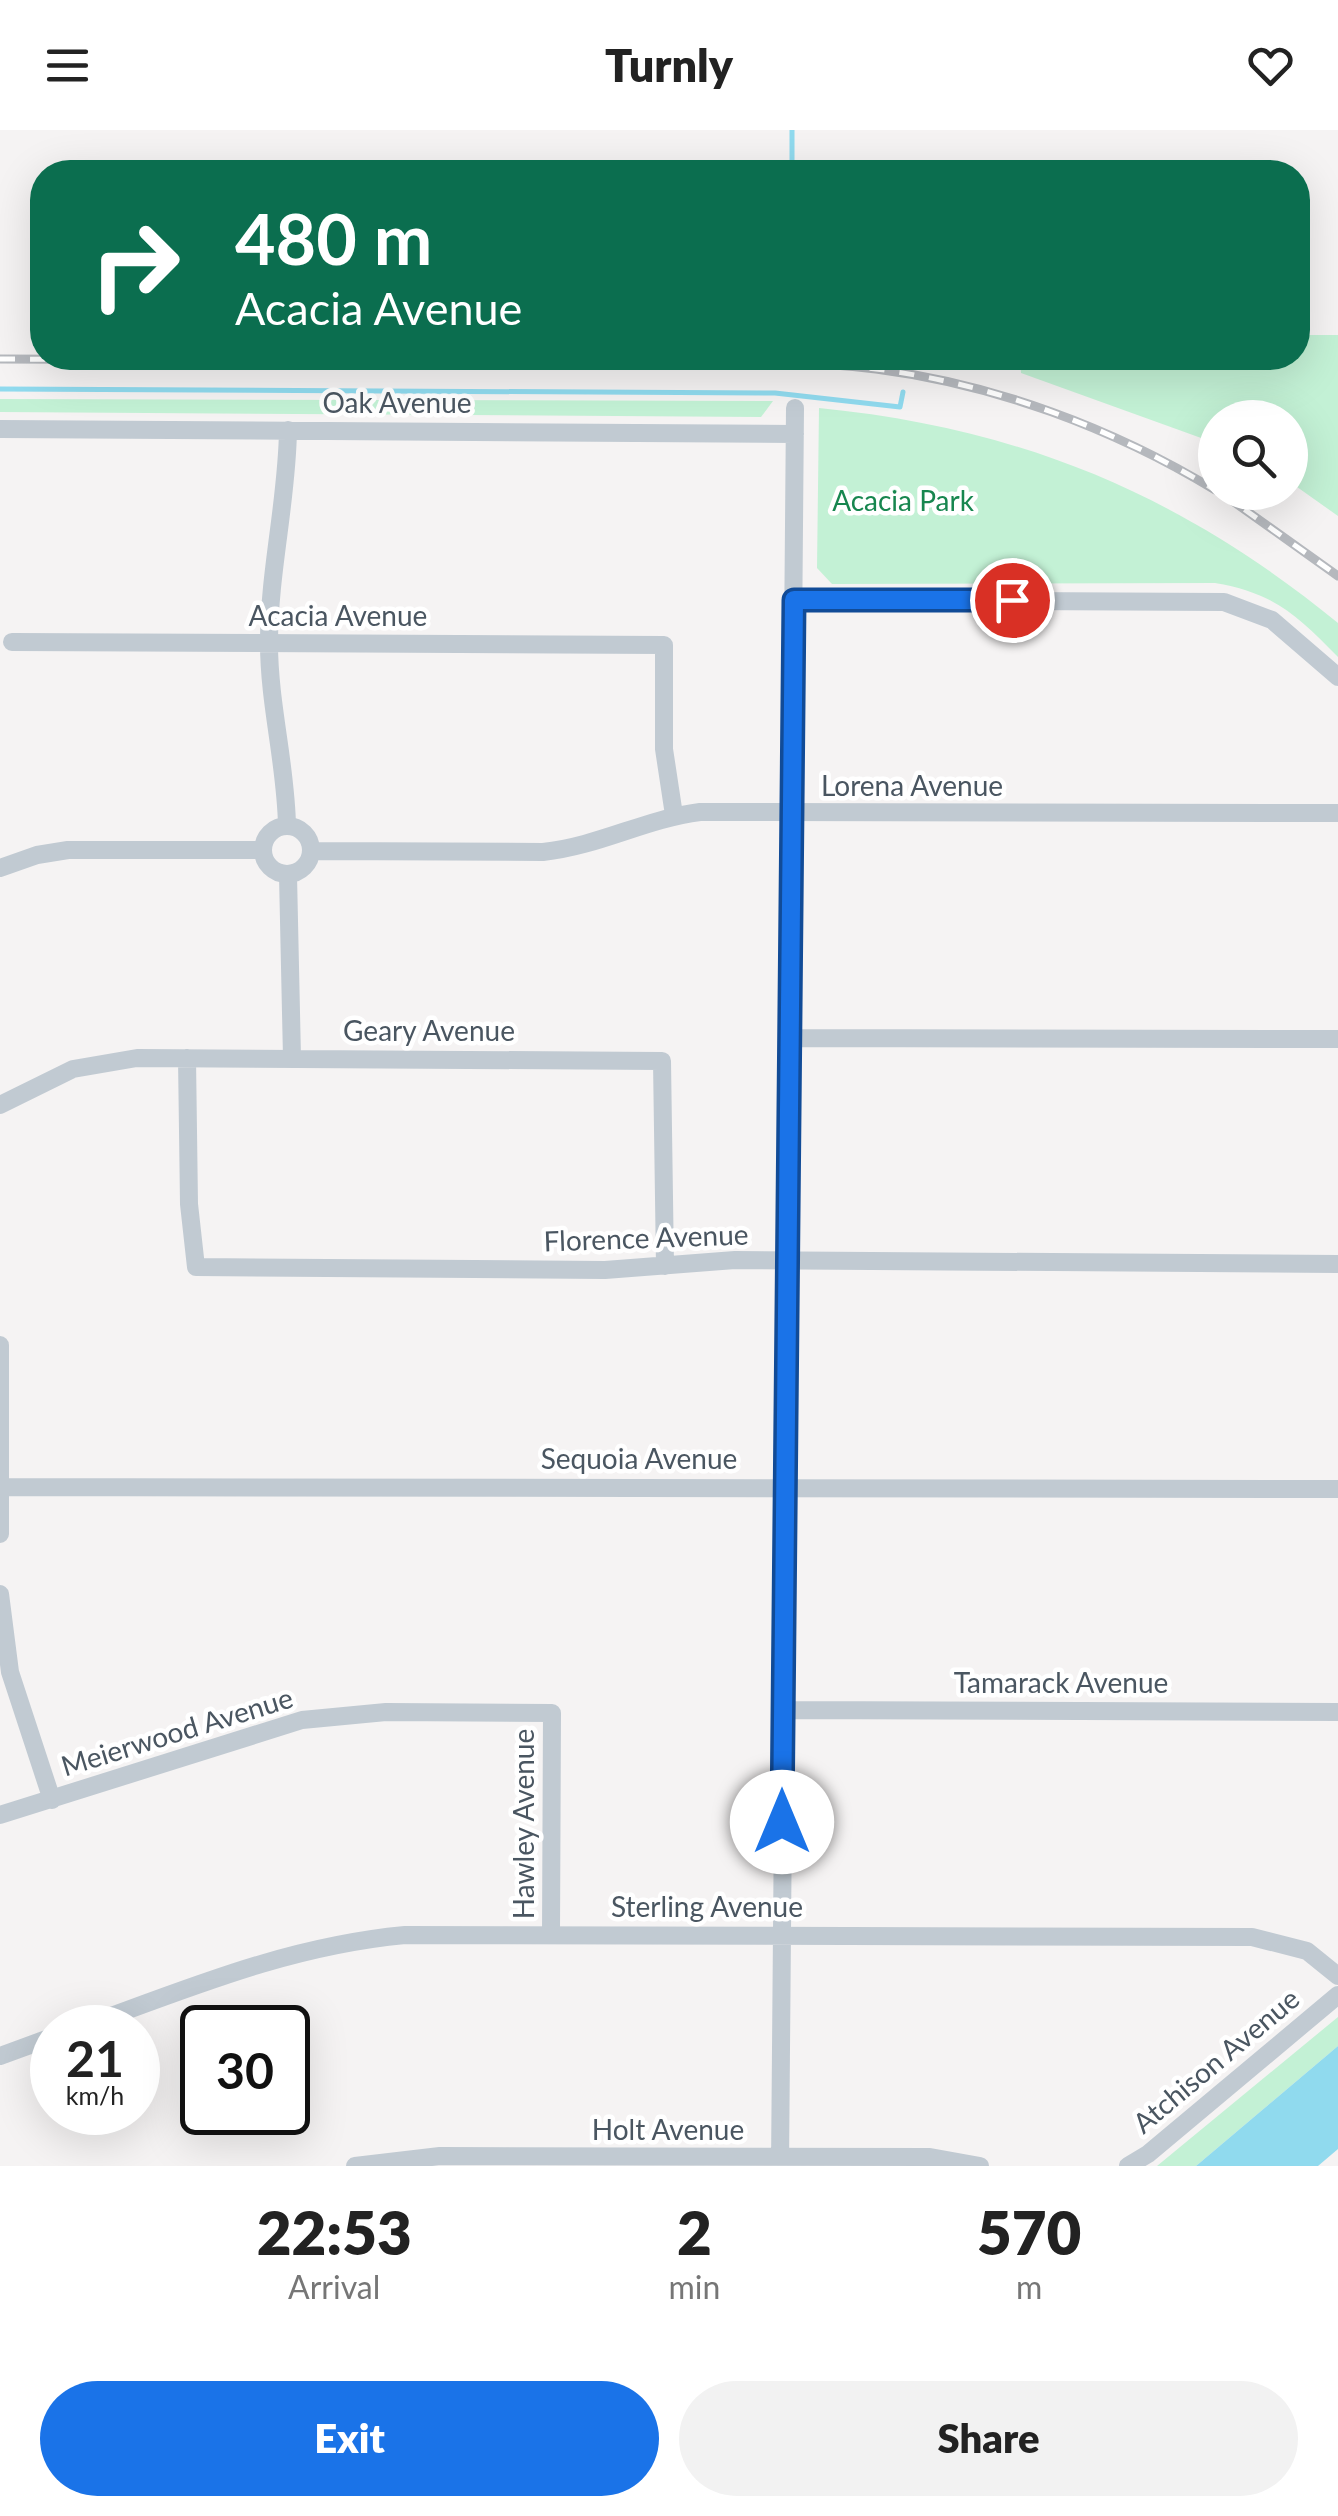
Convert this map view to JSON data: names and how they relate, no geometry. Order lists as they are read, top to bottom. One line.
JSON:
{"streets":{"street":["Oak Avenue","Acacia Avenue","Lorena Avenue","Geary Avenue","Florence Avenue","Sequoia Avenue","Tamarack Avenue","Meierwood Avenue","Hawley Avenue","Sterling Avenue","Atchison Avenue","Holt Avenue"]},"crossings":[["Acacia Avenue","Lorena Avenue"],["Geary Avenue","Florence Avenue"],["Meierwood Avenue","Hawley Avenue"],["Hawley Avenue","Sterling Avenue"]],"parks":["Acacia Park"],"page":{"header":"Turnly","turn":["480 m","Acacia Avenue"],"speed":"21 km/h","limit":"30","eta":["22:53","Arrival","2","min","570","m"],"buttons":["Exit","Share"]}}
